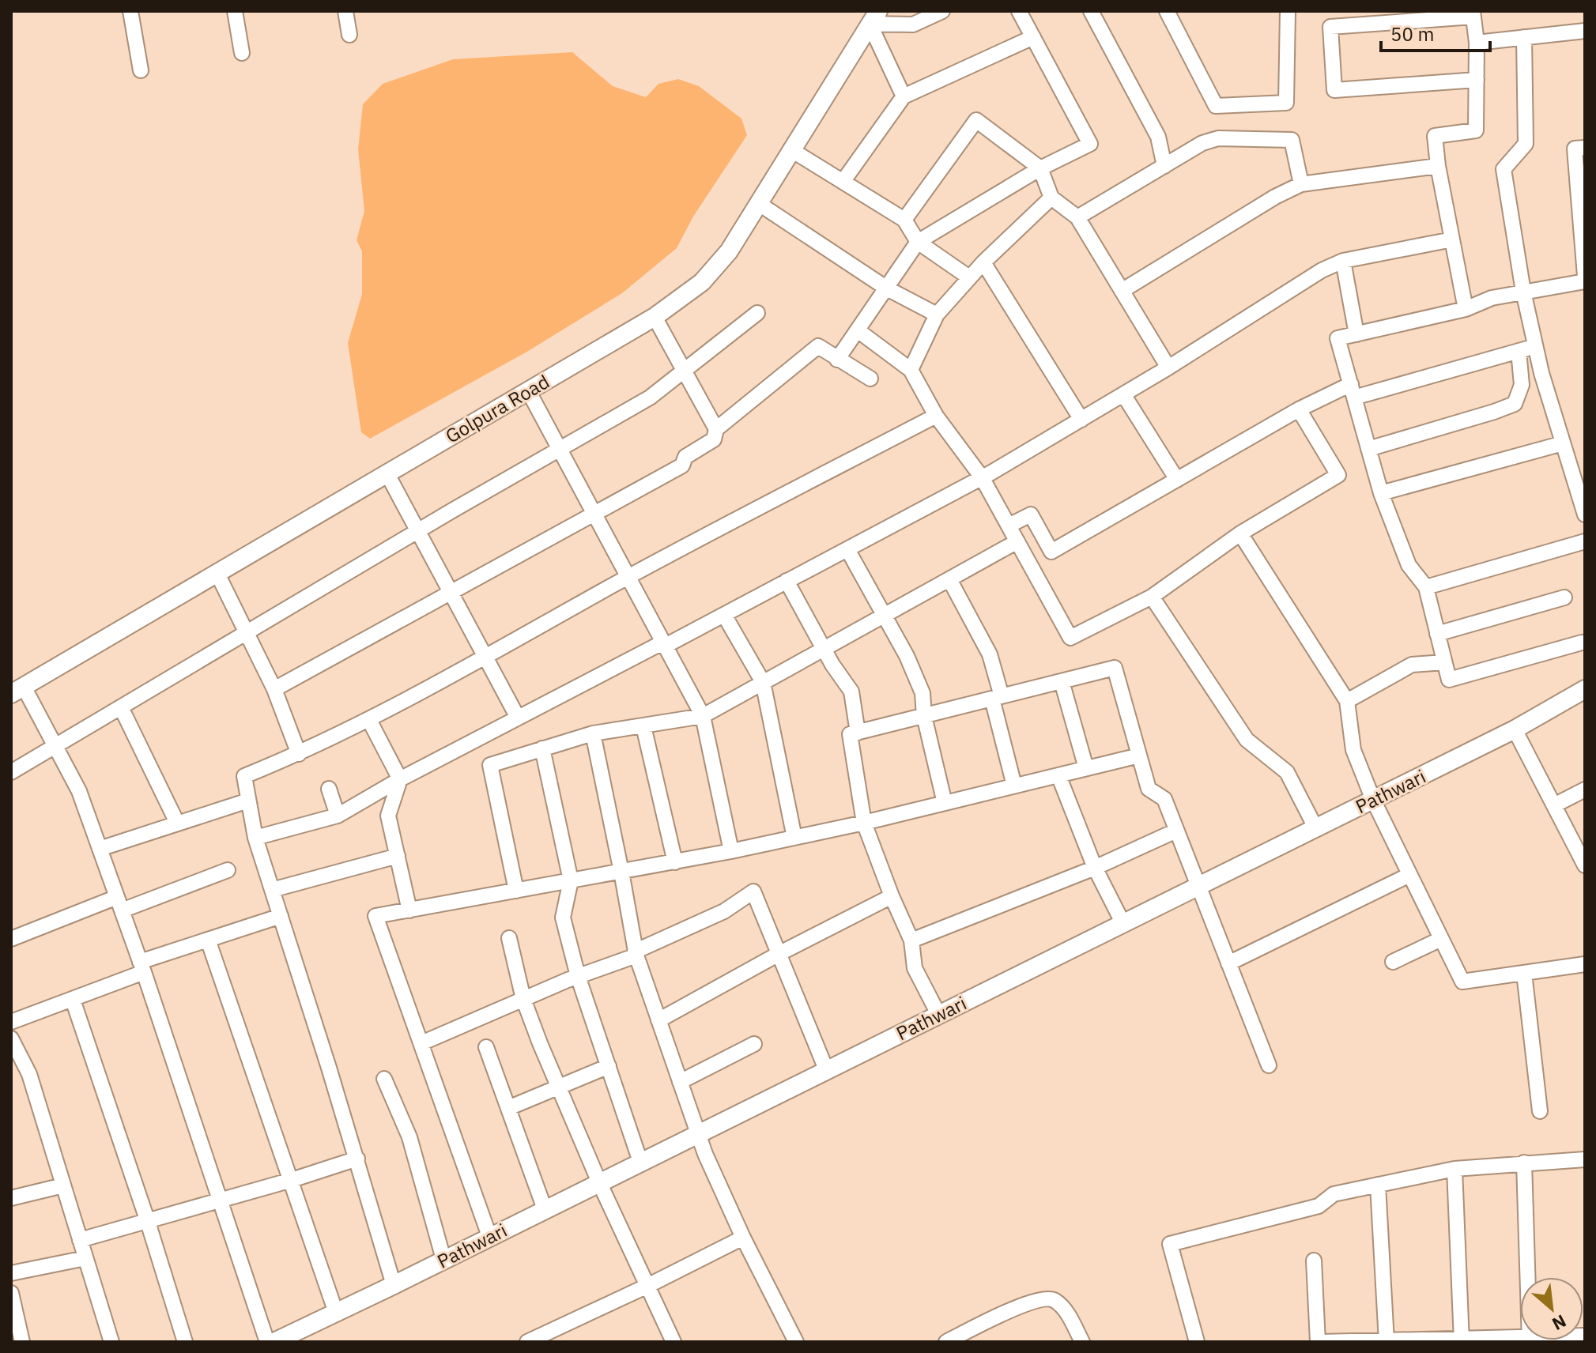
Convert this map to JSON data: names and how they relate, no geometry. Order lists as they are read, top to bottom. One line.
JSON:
{"streets":{"street":["Golpura Road","Pathwari"]},"scale_bar":"50 m","north":"bottom right"}
